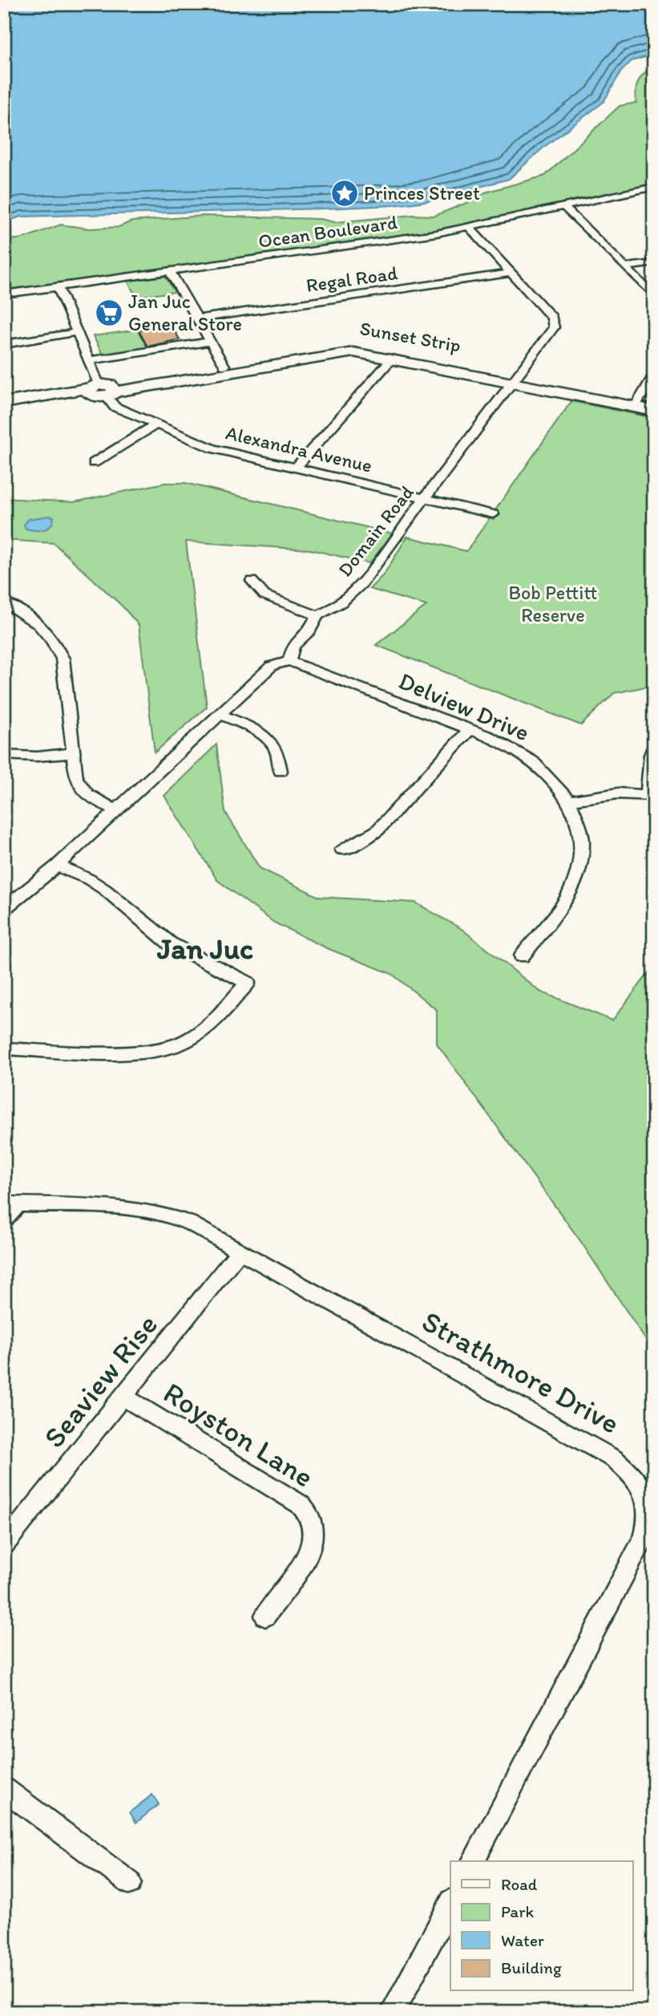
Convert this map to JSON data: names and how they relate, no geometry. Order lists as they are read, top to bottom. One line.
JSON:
{"streets":{"street":["Ocean Boulevard","Regal Road","Sunset Strip","Alexandra Avenue","Domain Road","Delview Drive","Strathmore Drive","Seaview Rise","Royston Lane"]},"crossings":[["Ocean Boulevard","Domain Road"],["Regal Road","Domain Road"],["Sunset Strip","Alexandra Avenue"],["Sunset Strip","Domain Road"],["Alexandra Avenue","Domain Road"],["Domain Road","Delview Drive"],["Strathmore Drive","Seaview Rise"],["Seaview Rise","Royston Lane"]],"districts":["Jan Juc"],"parks":["Bob Pettitt Reserve"],"places":{"place":["Princes Street"],"supermarket":["Jan Juc General Store"]},"legend":["Road","Park","Water","Building"]}
